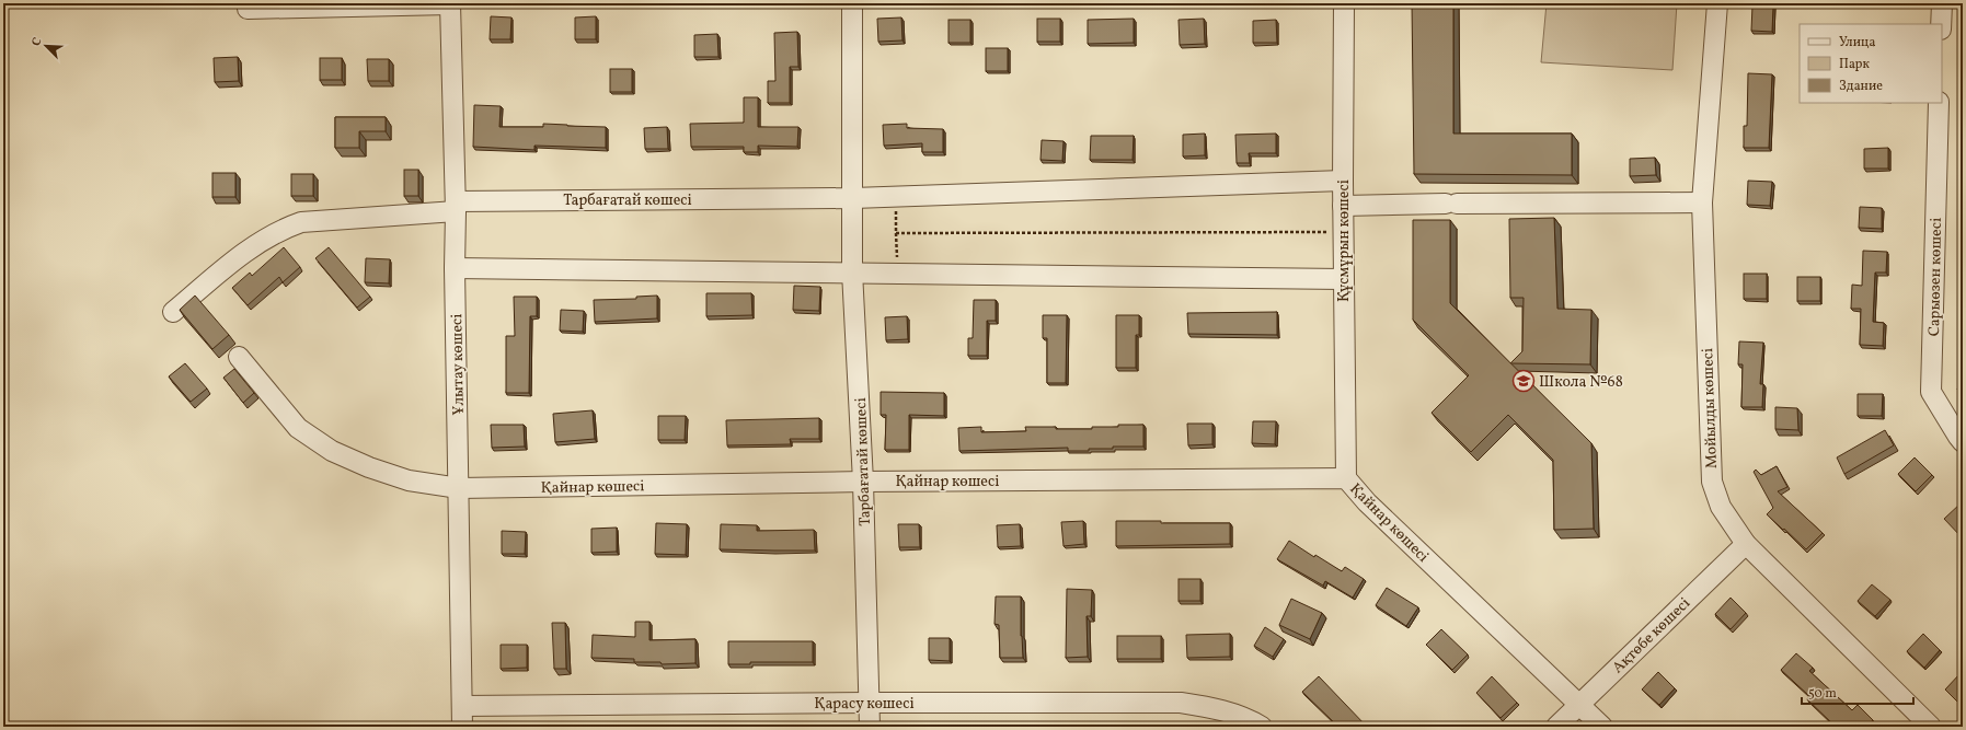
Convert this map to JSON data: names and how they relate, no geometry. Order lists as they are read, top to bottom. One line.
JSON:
{"streets":{"street":["Тарбағатай көшесі","Құсмұрын көшесі","Сарыөзен көшесі","Ұлытау көшесі","Мойылды көшесі","Қайнар көшесі","Ақтөбе көшесі","Қарасу көшесі"]},"crossings":[["Тарбағатай көшесі","Ұлытау көшесі"],["Тарбағатай көшесі","Қайнар көшесі"],["Тарбағатай көшесі","Қарасу көшесі"],["Құсмұрын көшесі","Қайнар көшесі"],["Ұлытау көшесі","Қайнар көшесі"],["Ұлытау көшесі","Қарасу көшесі"],["Мойылды көшесі","Ақтөбе көшесі"],["Қайнар көшесі","Ақтөбе көшесі"]],"places":{"school or university":["Школа №68"]},"legend":["Улица","Парк","Здание"],"scale_bar":"50 m","north":"top left"}
